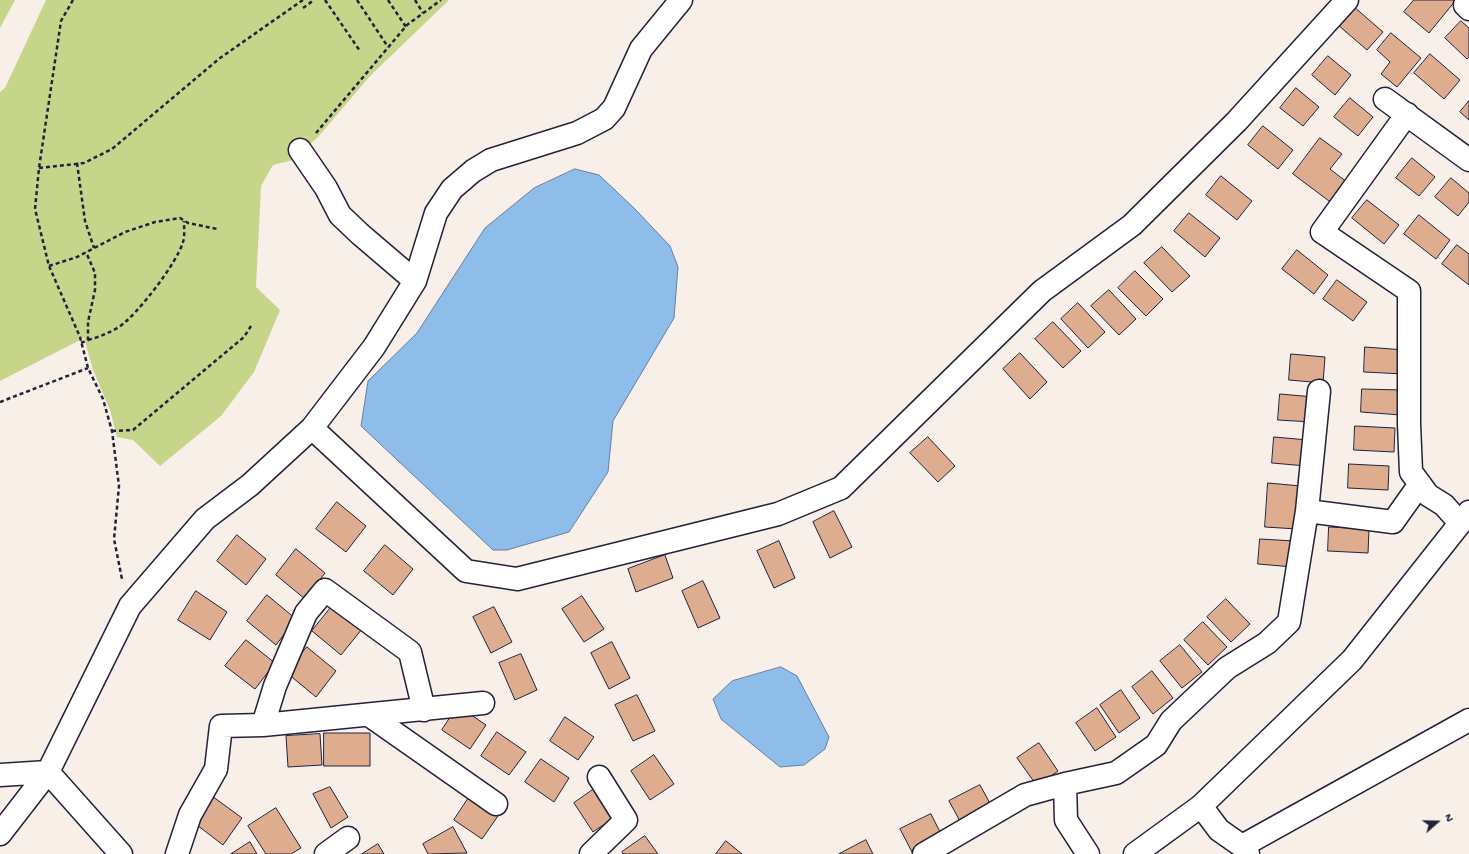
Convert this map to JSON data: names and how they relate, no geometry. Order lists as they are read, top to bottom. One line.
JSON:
{"north":"right"}
